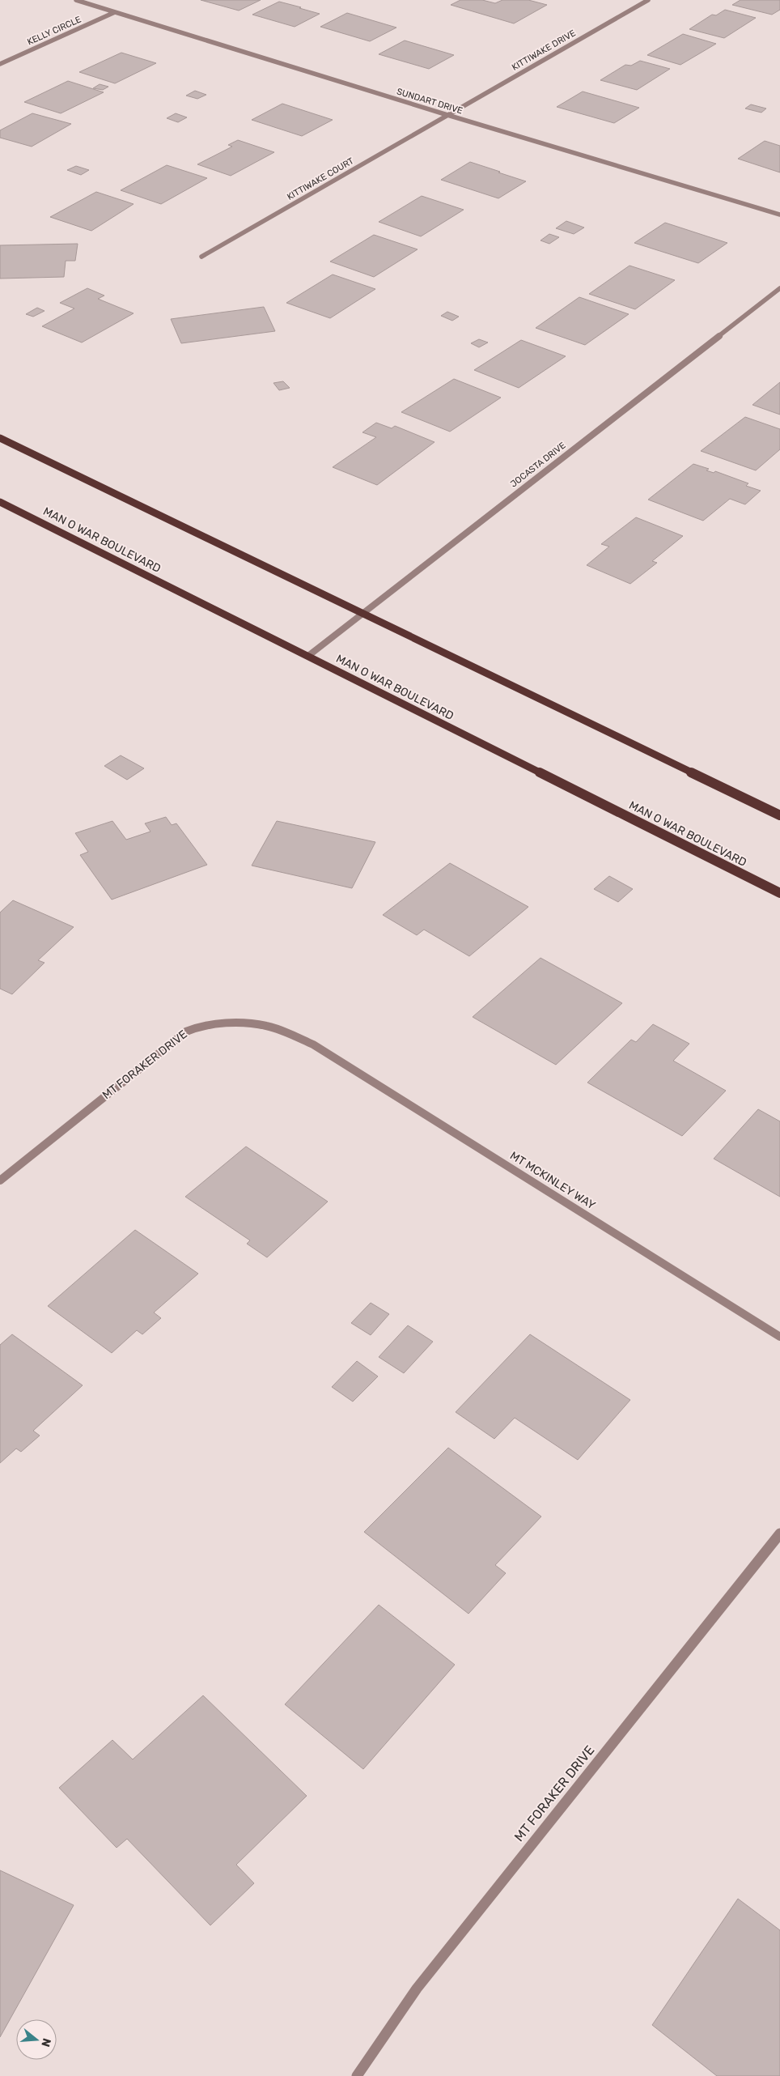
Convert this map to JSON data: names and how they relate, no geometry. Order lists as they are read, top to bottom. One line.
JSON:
{"streets":{"main road":["MAN O WAR BOULEVARD"],"street":["KELLY CIRCLE","KITTIWAKE DRIVE","SUNDART DRIVE","KITTIWAKE COURT","JOCASTA DRIVE","MT FORAKER DRIVE","MT MCKINLEY WAY"]},"crossings":[["KELLY CIRCLE","SUNDART DRIVE"],["KITTIWAKE DRIVE","SUNDART DRIVE"],["KITTIWAKE DRIVE","KITTIWAKE COURT"],["SUNDART DRIVE","KITTIWAKE COURT"],["JOCASTA DRIVE","MAN O WAR BOULEVARD"],["MT FORAKER DRIVE","MT MCKINLEY WAY"]],"north":"right"}
